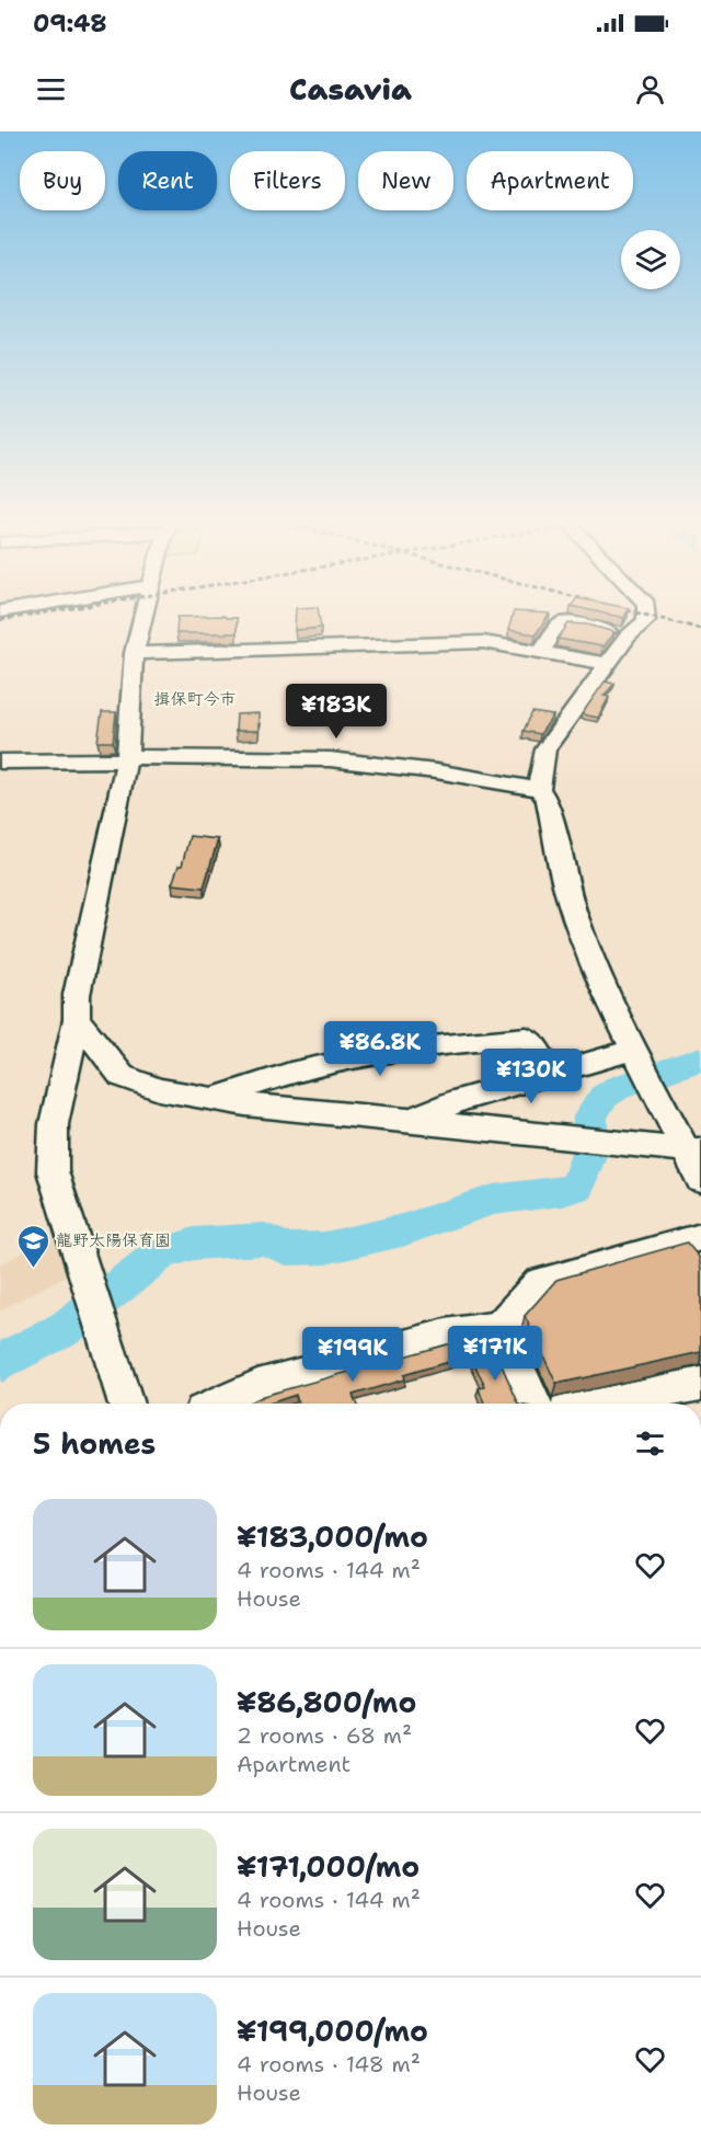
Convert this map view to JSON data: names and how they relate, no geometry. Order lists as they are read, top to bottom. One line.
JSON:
{"districts":["揖保町今市"],"places":{"school or university":["龍野太陽保育園"]},"page":{"status":"09:48","header":"Casavia","chip":["Buy","Rent","Filters","New","Apartment"],"price":["¥183K","¥86.8K","¥130K","¥171K","¥199K"],"heading":"5 homes","list":[{"name":"¥183,000/mo","note":"4 rooms · 144 m² · House"},{"name":"¥86,800/mo","note":"2 rooms · 68 m² · Apartment"},{"name":"¥171,000/mo","note":"4 rooms · 144 m² · House"},{"name":"¥199,000/mo","note":"4 rooms · 148 m² · House"}]}}
